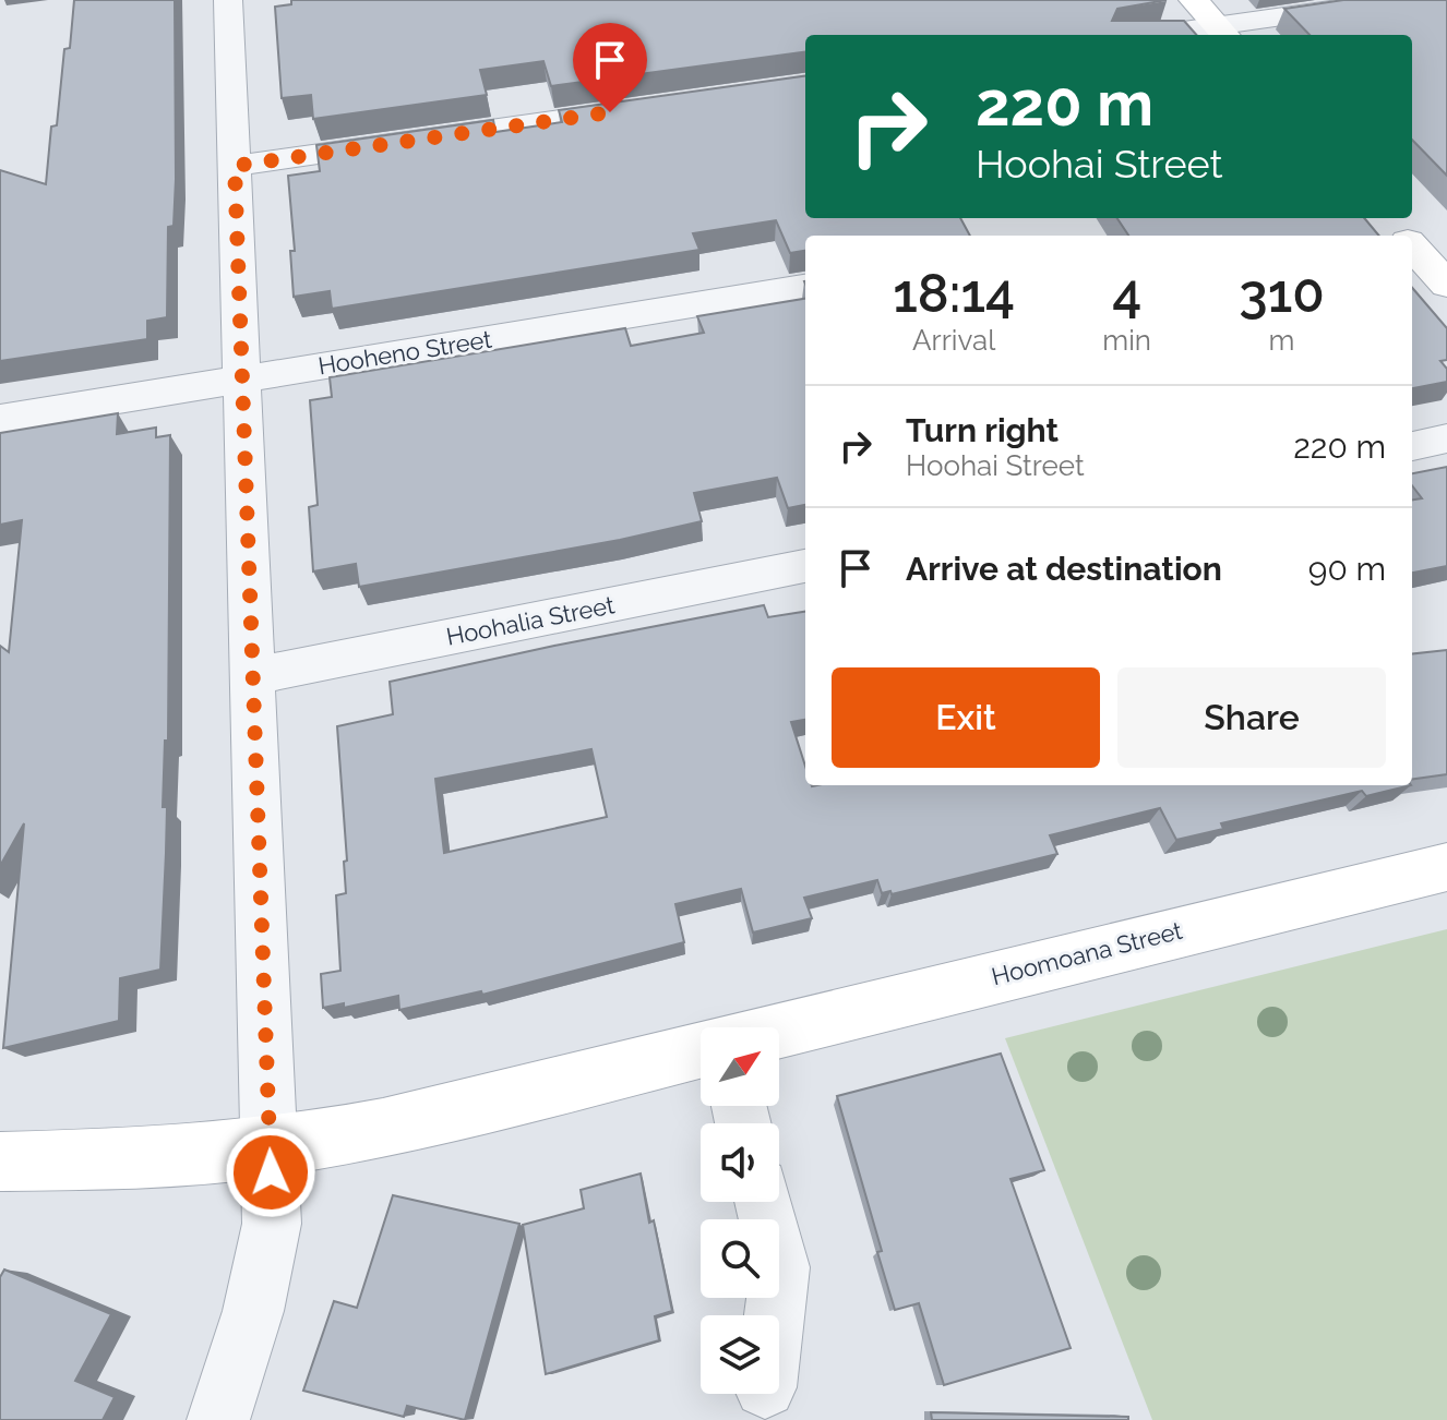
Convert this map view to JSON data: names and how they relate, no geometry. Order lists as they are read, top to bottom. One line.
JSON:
{"streets":{"street":["Hooheno Street","Hoohalia Street","Hoomoana Street"]},"north":"top right","page":{"turn":["220 m","Hoohai Street"],"eta":["18:14","Arrival","4","min","310","m"],"list":[{"name":"Turn right","note":"Hoohai Street","value":"220 m"},{"name":"Arrive at destination","value":"90 m"}],"buttons":["Exit","Share"]}}
